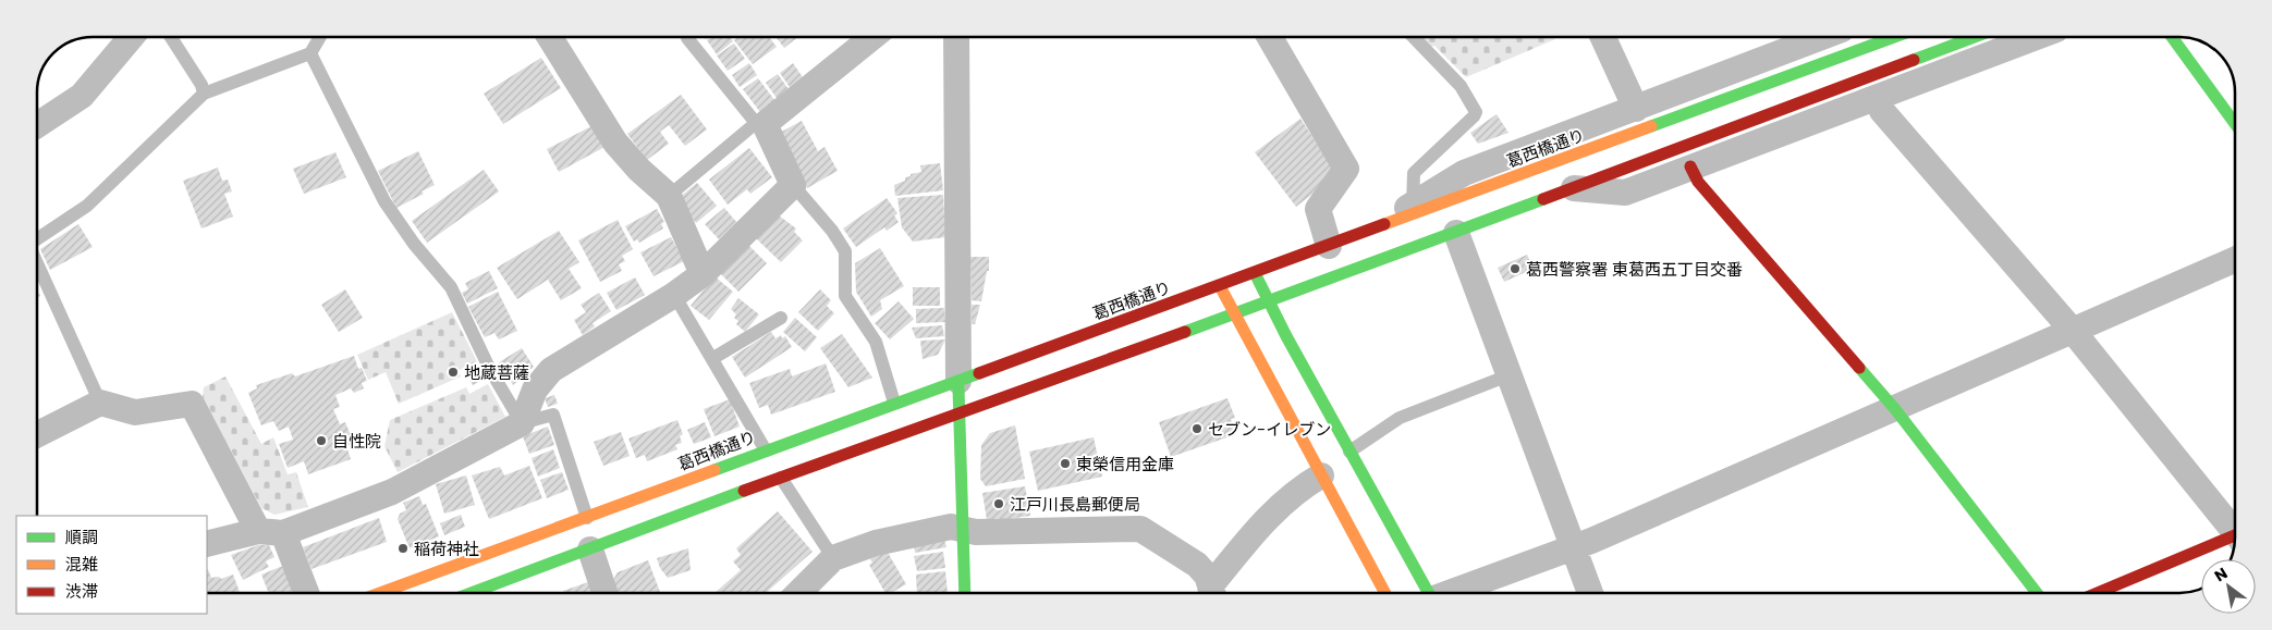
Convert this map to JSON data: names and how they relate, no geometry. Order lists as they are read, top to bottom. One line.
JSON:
{"streets":{"main road":["葛西橋通り"]},"places":["葛西警察署 東葛西五丁目交番","地蔵菩薩","セブン-イレブン","自性院","東榮信用金庫","江戸川長島郵便局","稲荷神社"],"legend":["順調","混雑","渋滞"],"north":"top left"}
